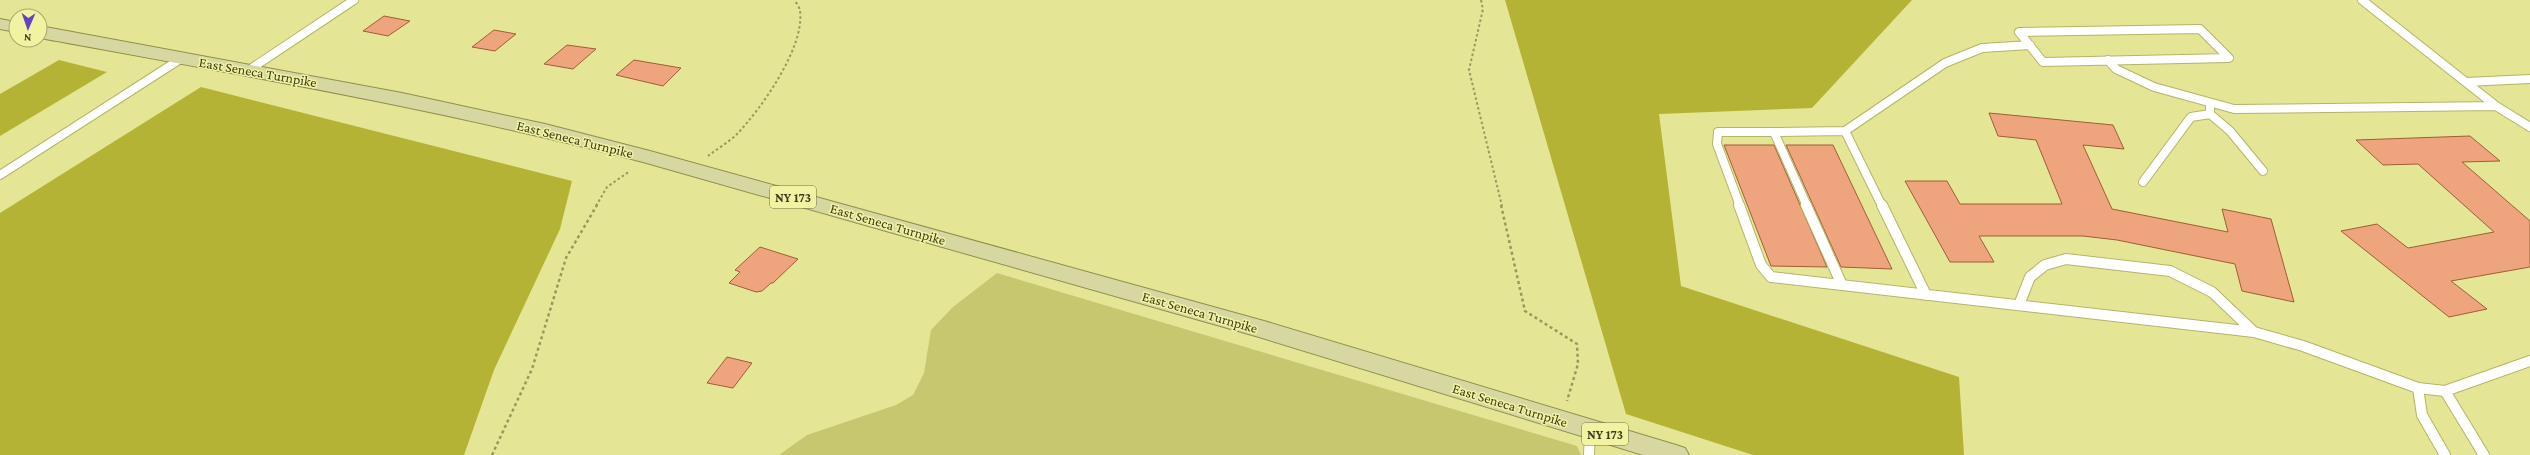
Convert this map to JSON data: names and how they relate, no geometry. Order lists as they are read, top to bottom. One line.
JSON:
{"streets":{"main road":["East Seneca Turnpike","NY 173"]},"north":"bottom"}
